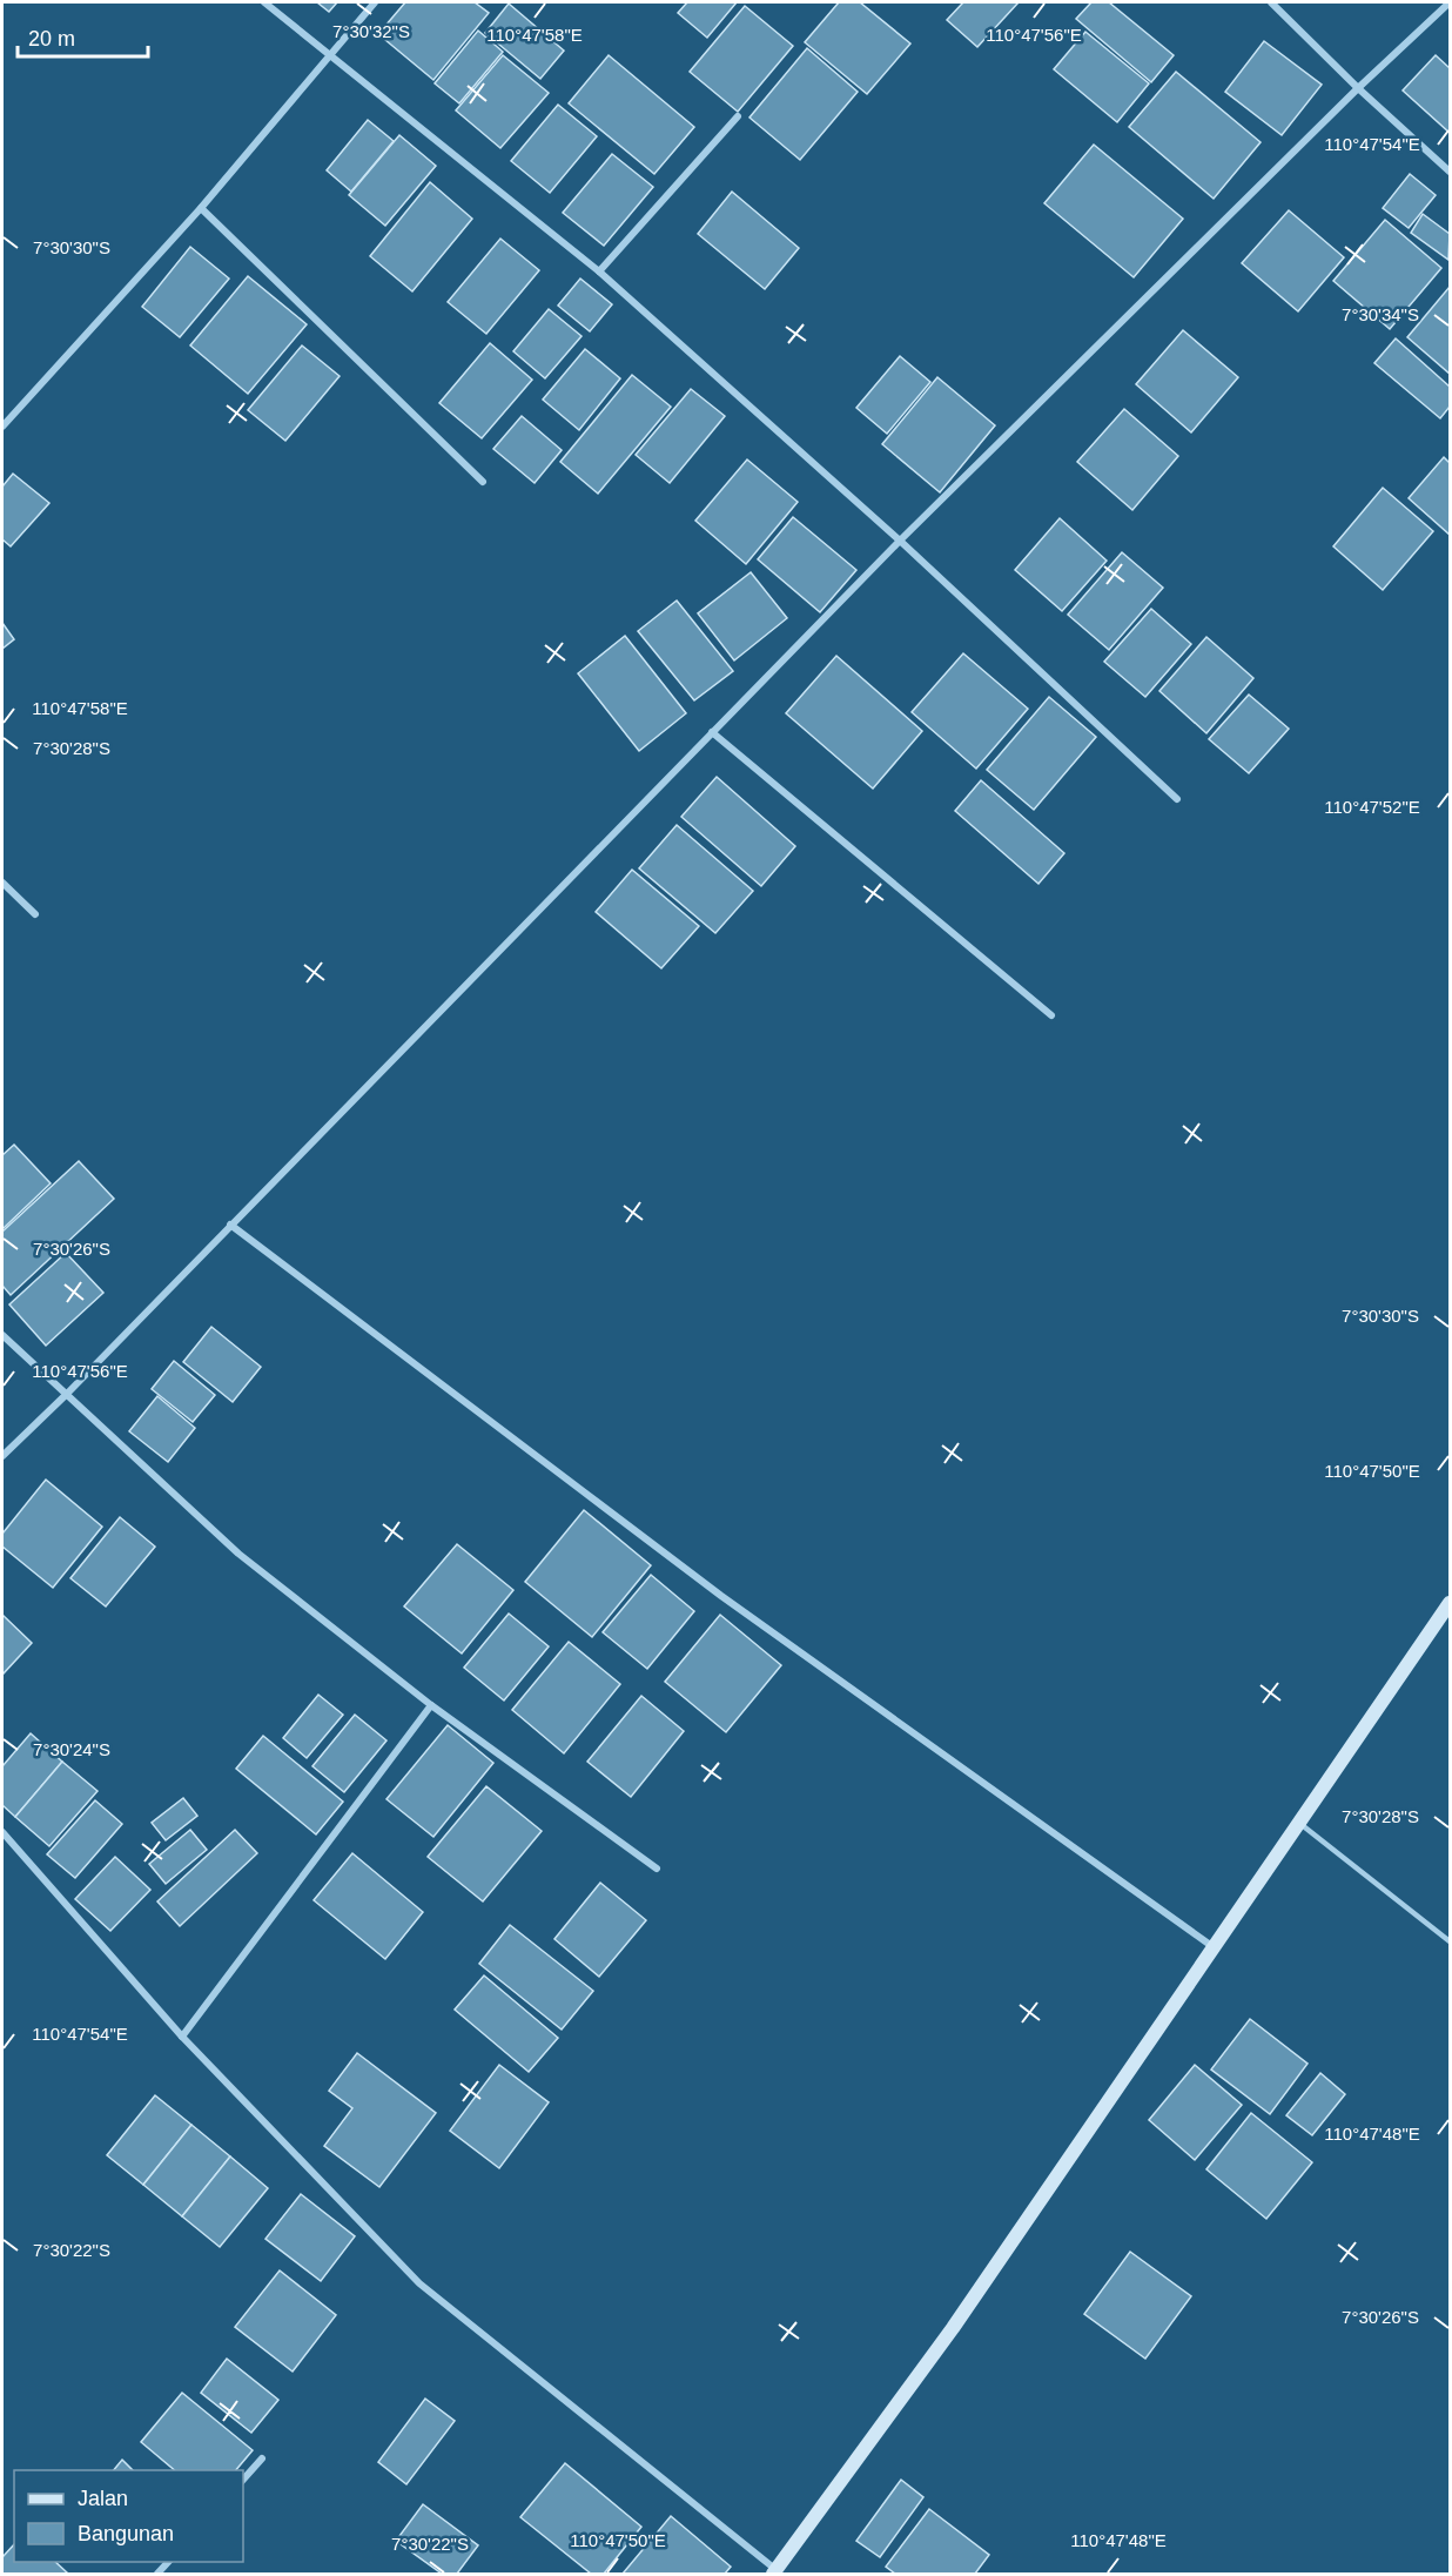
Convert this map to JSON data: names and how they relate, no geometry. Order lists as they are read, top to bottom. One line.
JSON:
{"legend":["Jalan","Bangunan"],"scale_bar":"20 m","coordinates":["7°30'32\"S","110°47'58\"E","110°47'56\"E","110°47'54\"E","7°30'30\"S","7°30'34\"S","7°30'28\"S","110°47'52\"E","7°30'26\"S","110°47'50\"E","7°30'24\"S","110°47'48\"E","7°30'22\"S"]}
